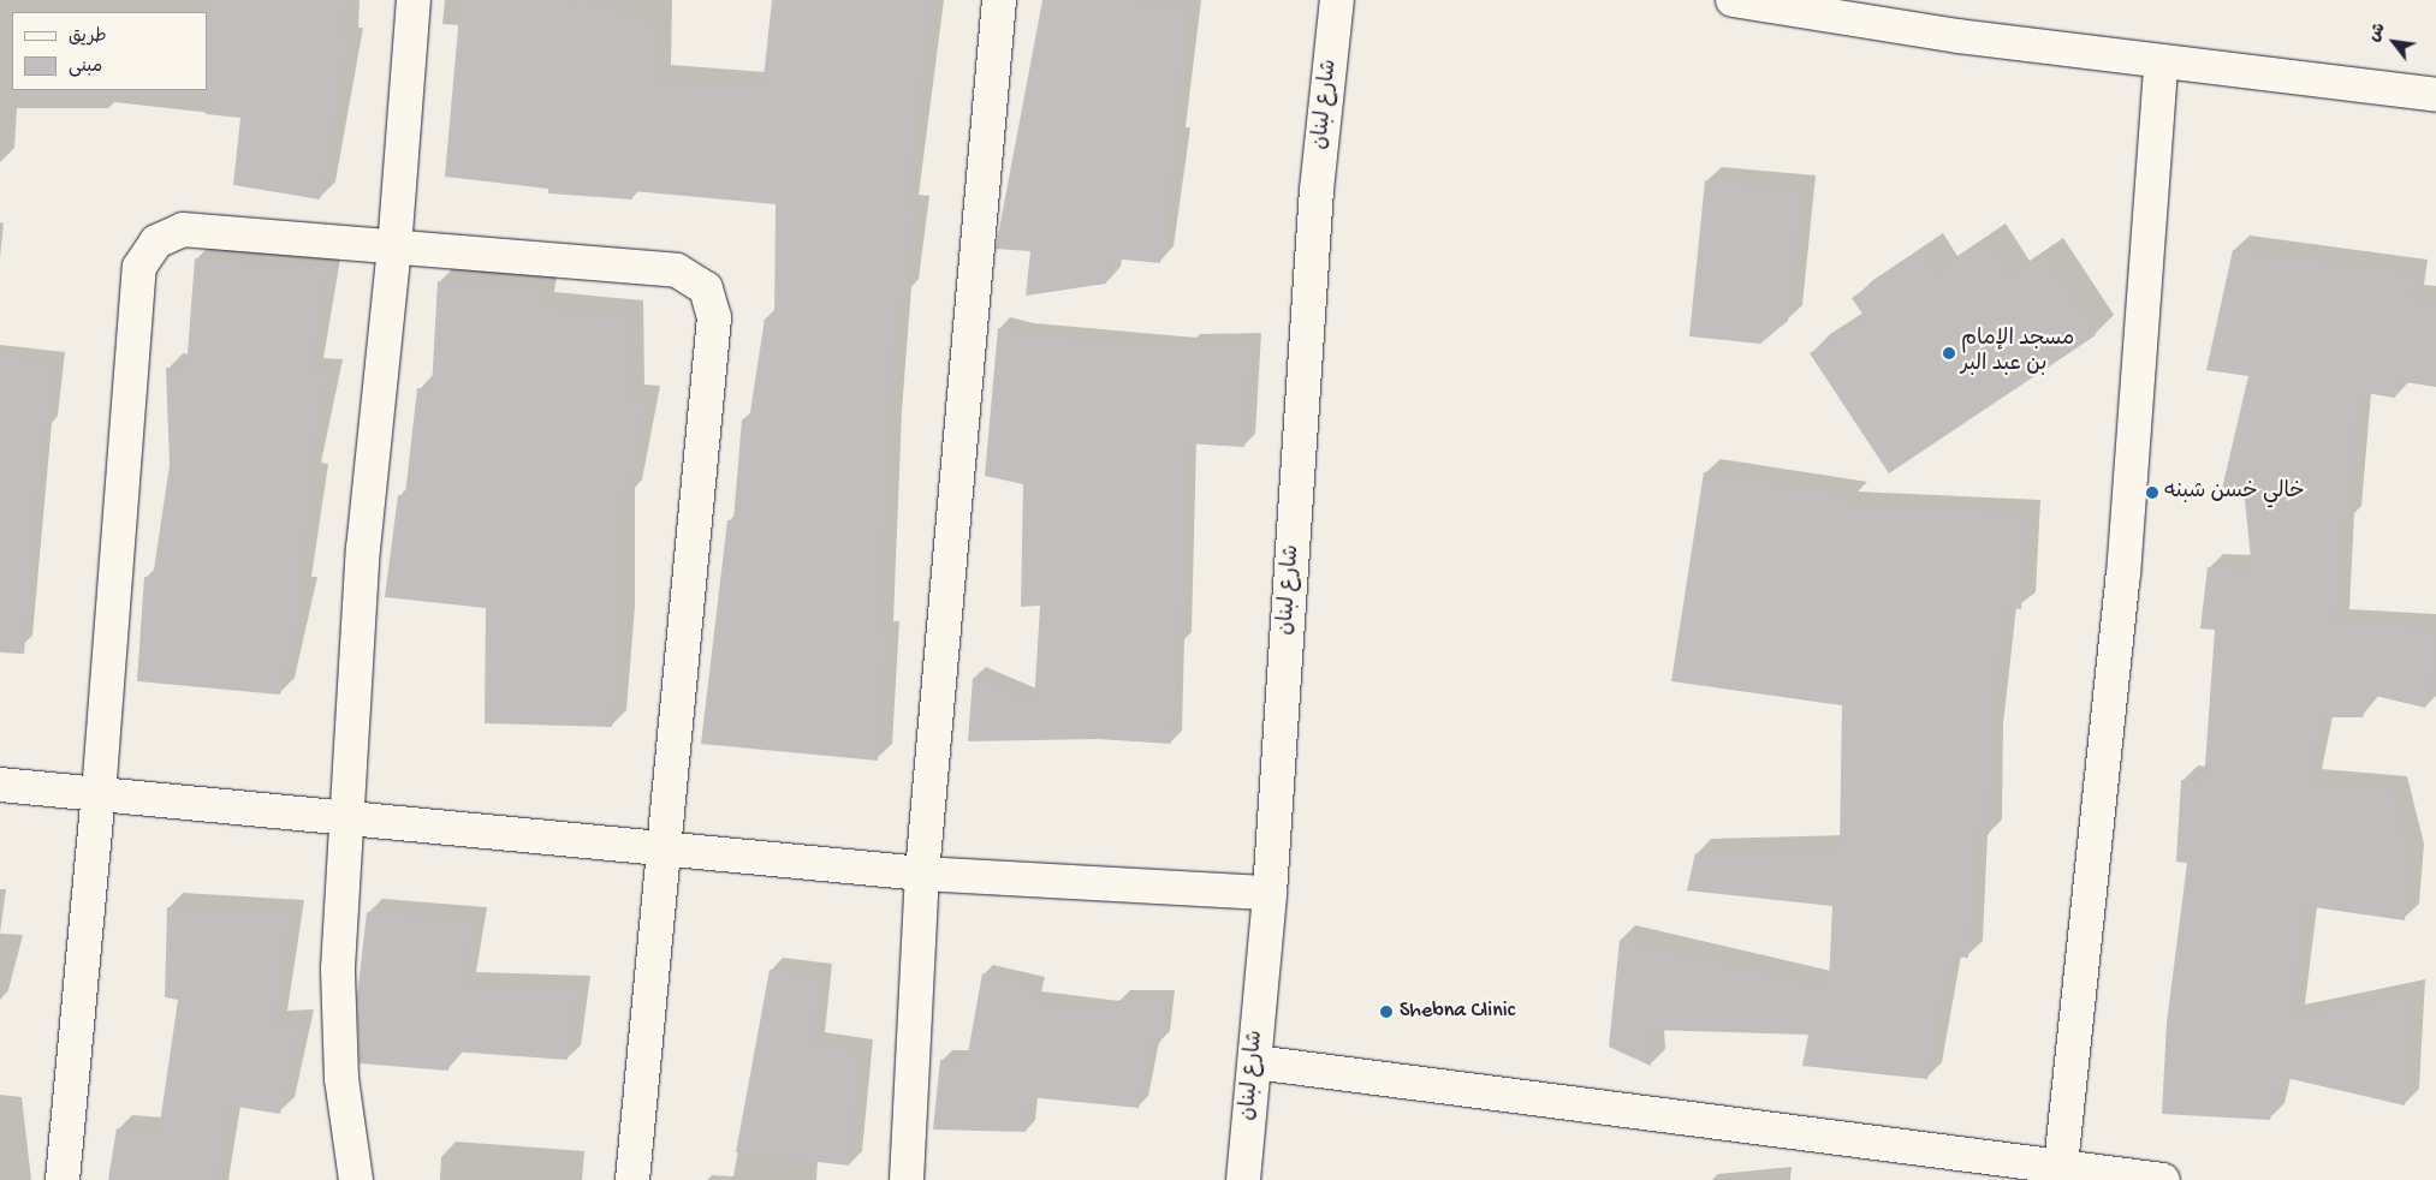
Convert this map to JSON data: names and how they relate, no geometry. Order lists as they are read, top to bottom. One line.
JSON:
{"streets":{"street":["شارع لبنان"]},"places":["مسجد الإمام بن عبد البر","خالي خسن شبنه","Shebna Clinic"],"legend":["طريق","مبنى"],"north":"top left"}
